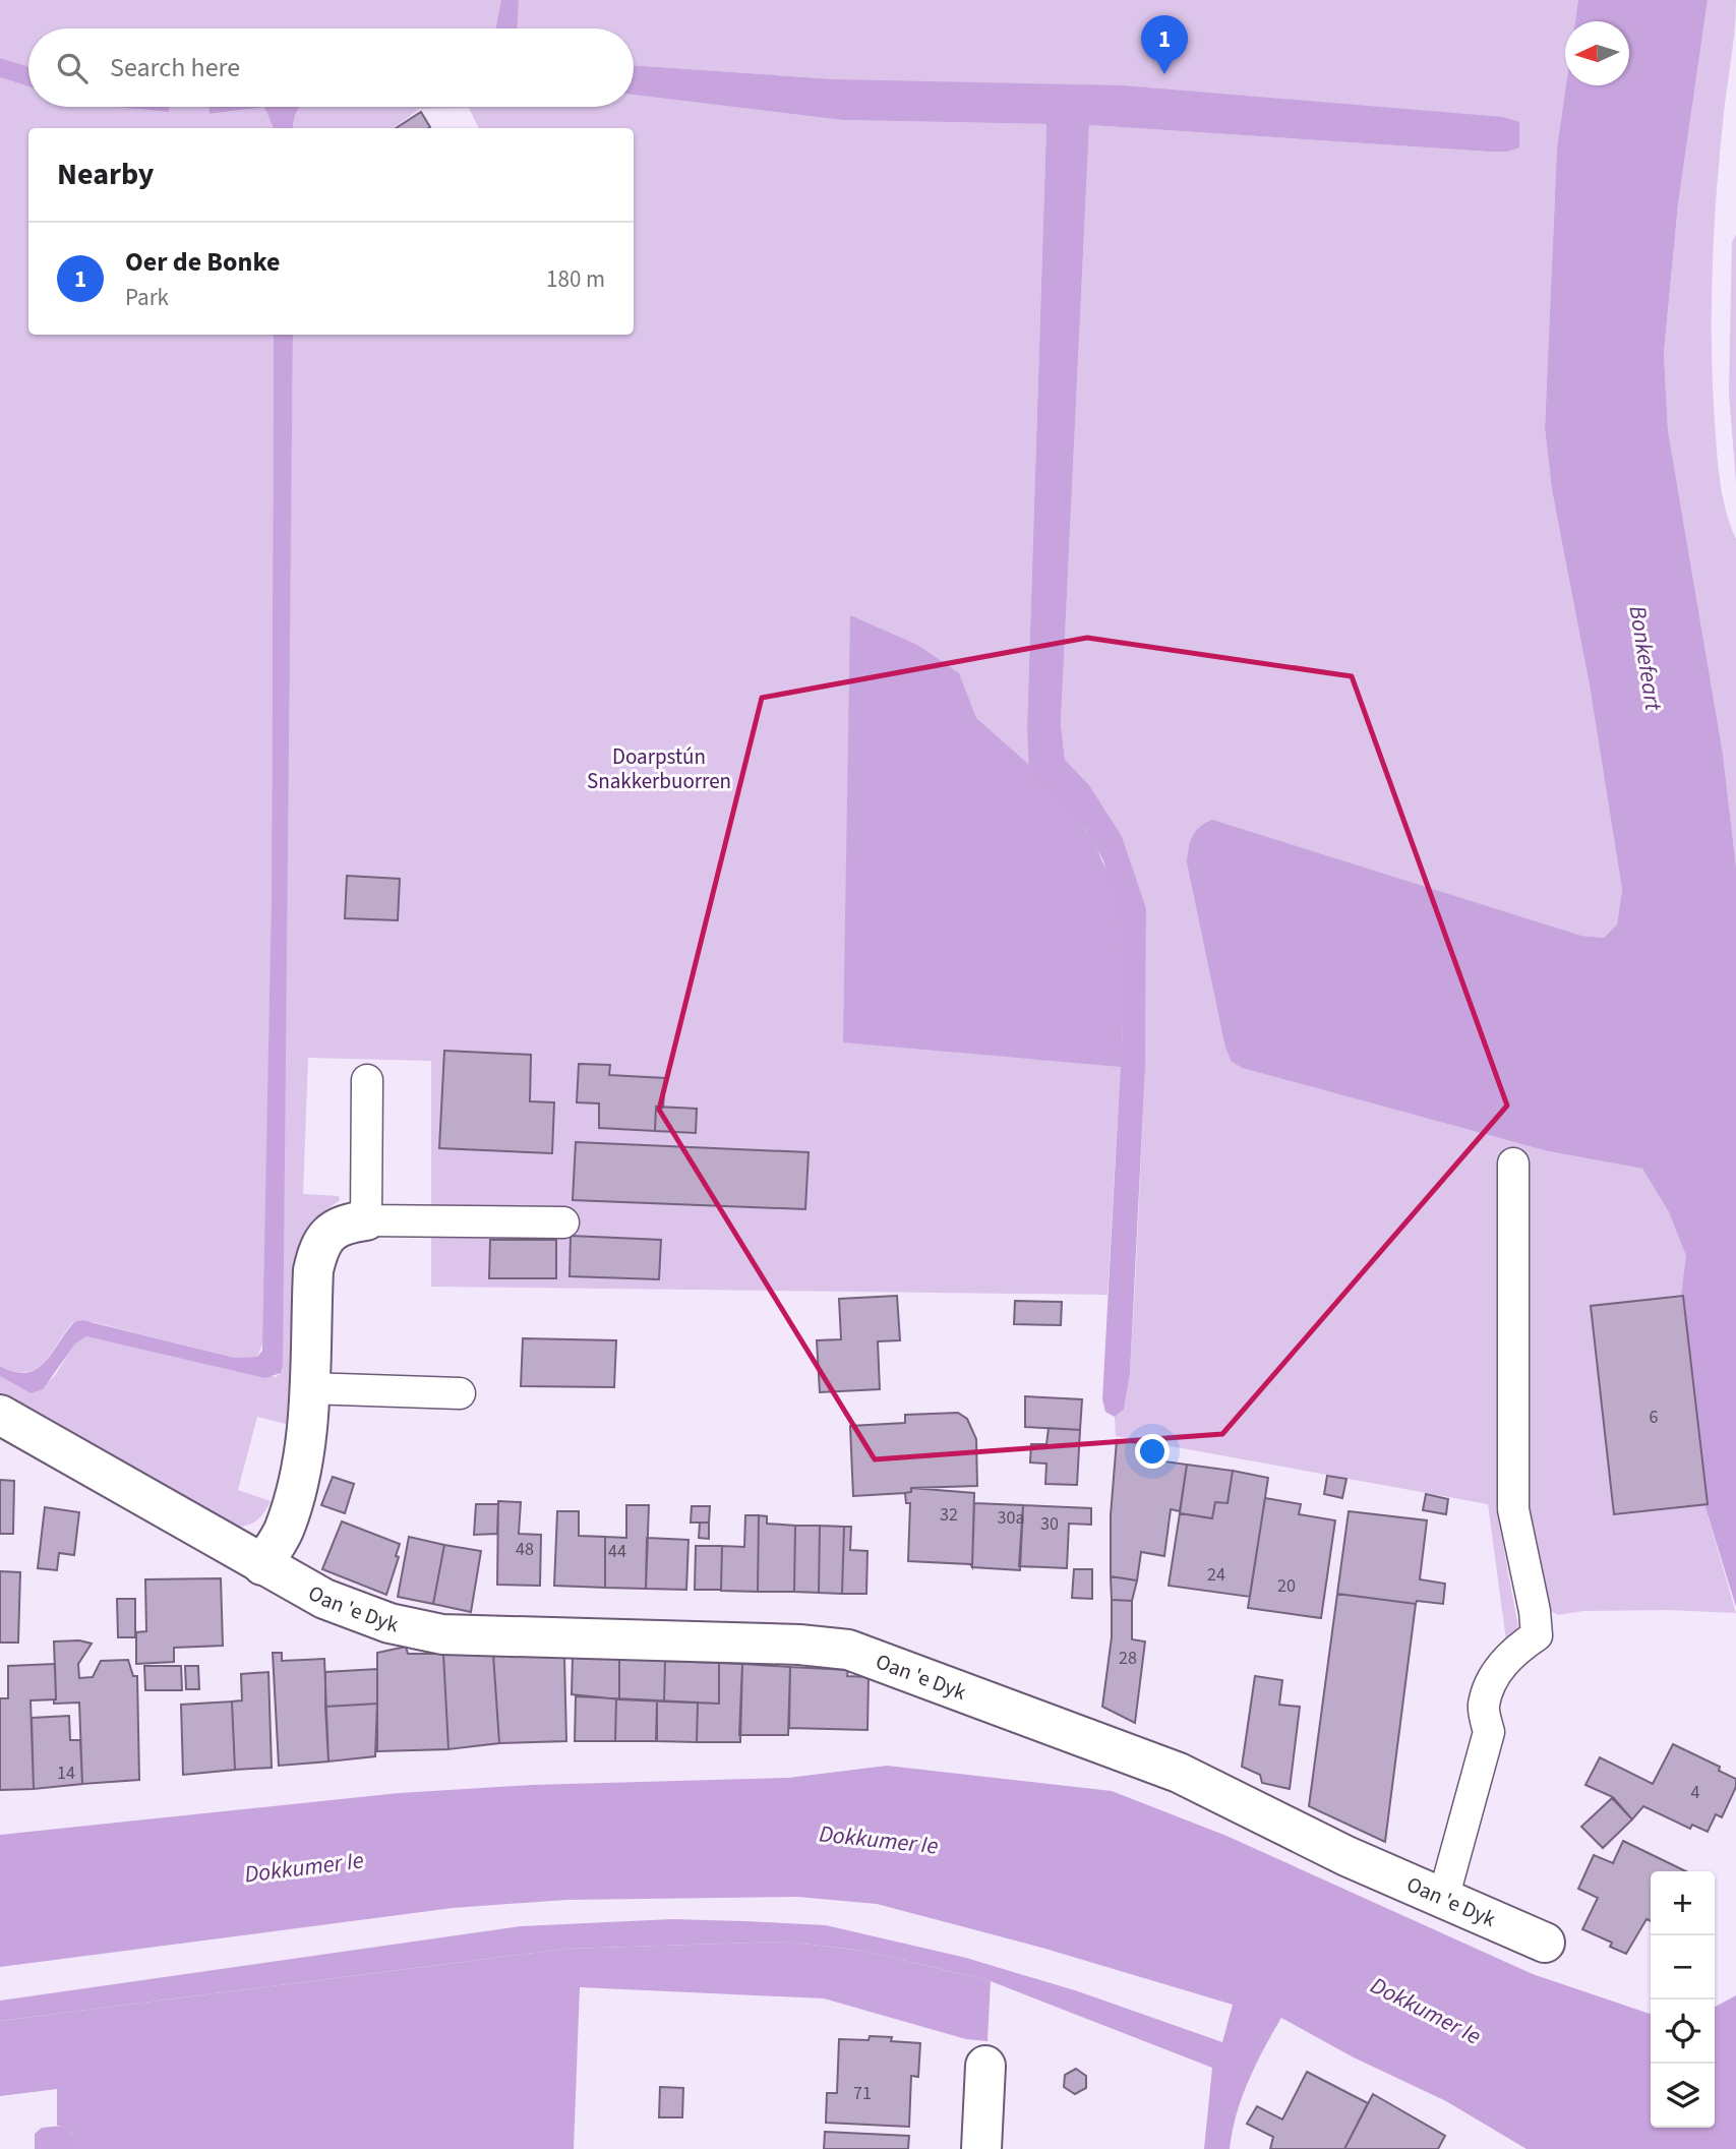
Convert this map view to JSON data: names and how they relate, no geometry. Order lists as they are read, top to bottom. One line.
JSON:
{"streets":{"street":["Oan 'e Dyk"]},"water":["Bonkefeart","Dokkumer Ie"],"parks":["Doarpstún Snakkerbuorren"],"house_numbers":["6","32","30a","30","48","44","24","20","28","14","4","71"],"north":"left","page":{"pins":"1","search":"Search here","heading":"Nearby","list":[{"mark":"1","name":"Oer de Bonke","note":"Park","value":"180 m"}],"map_buttons":["+","−"]}}
